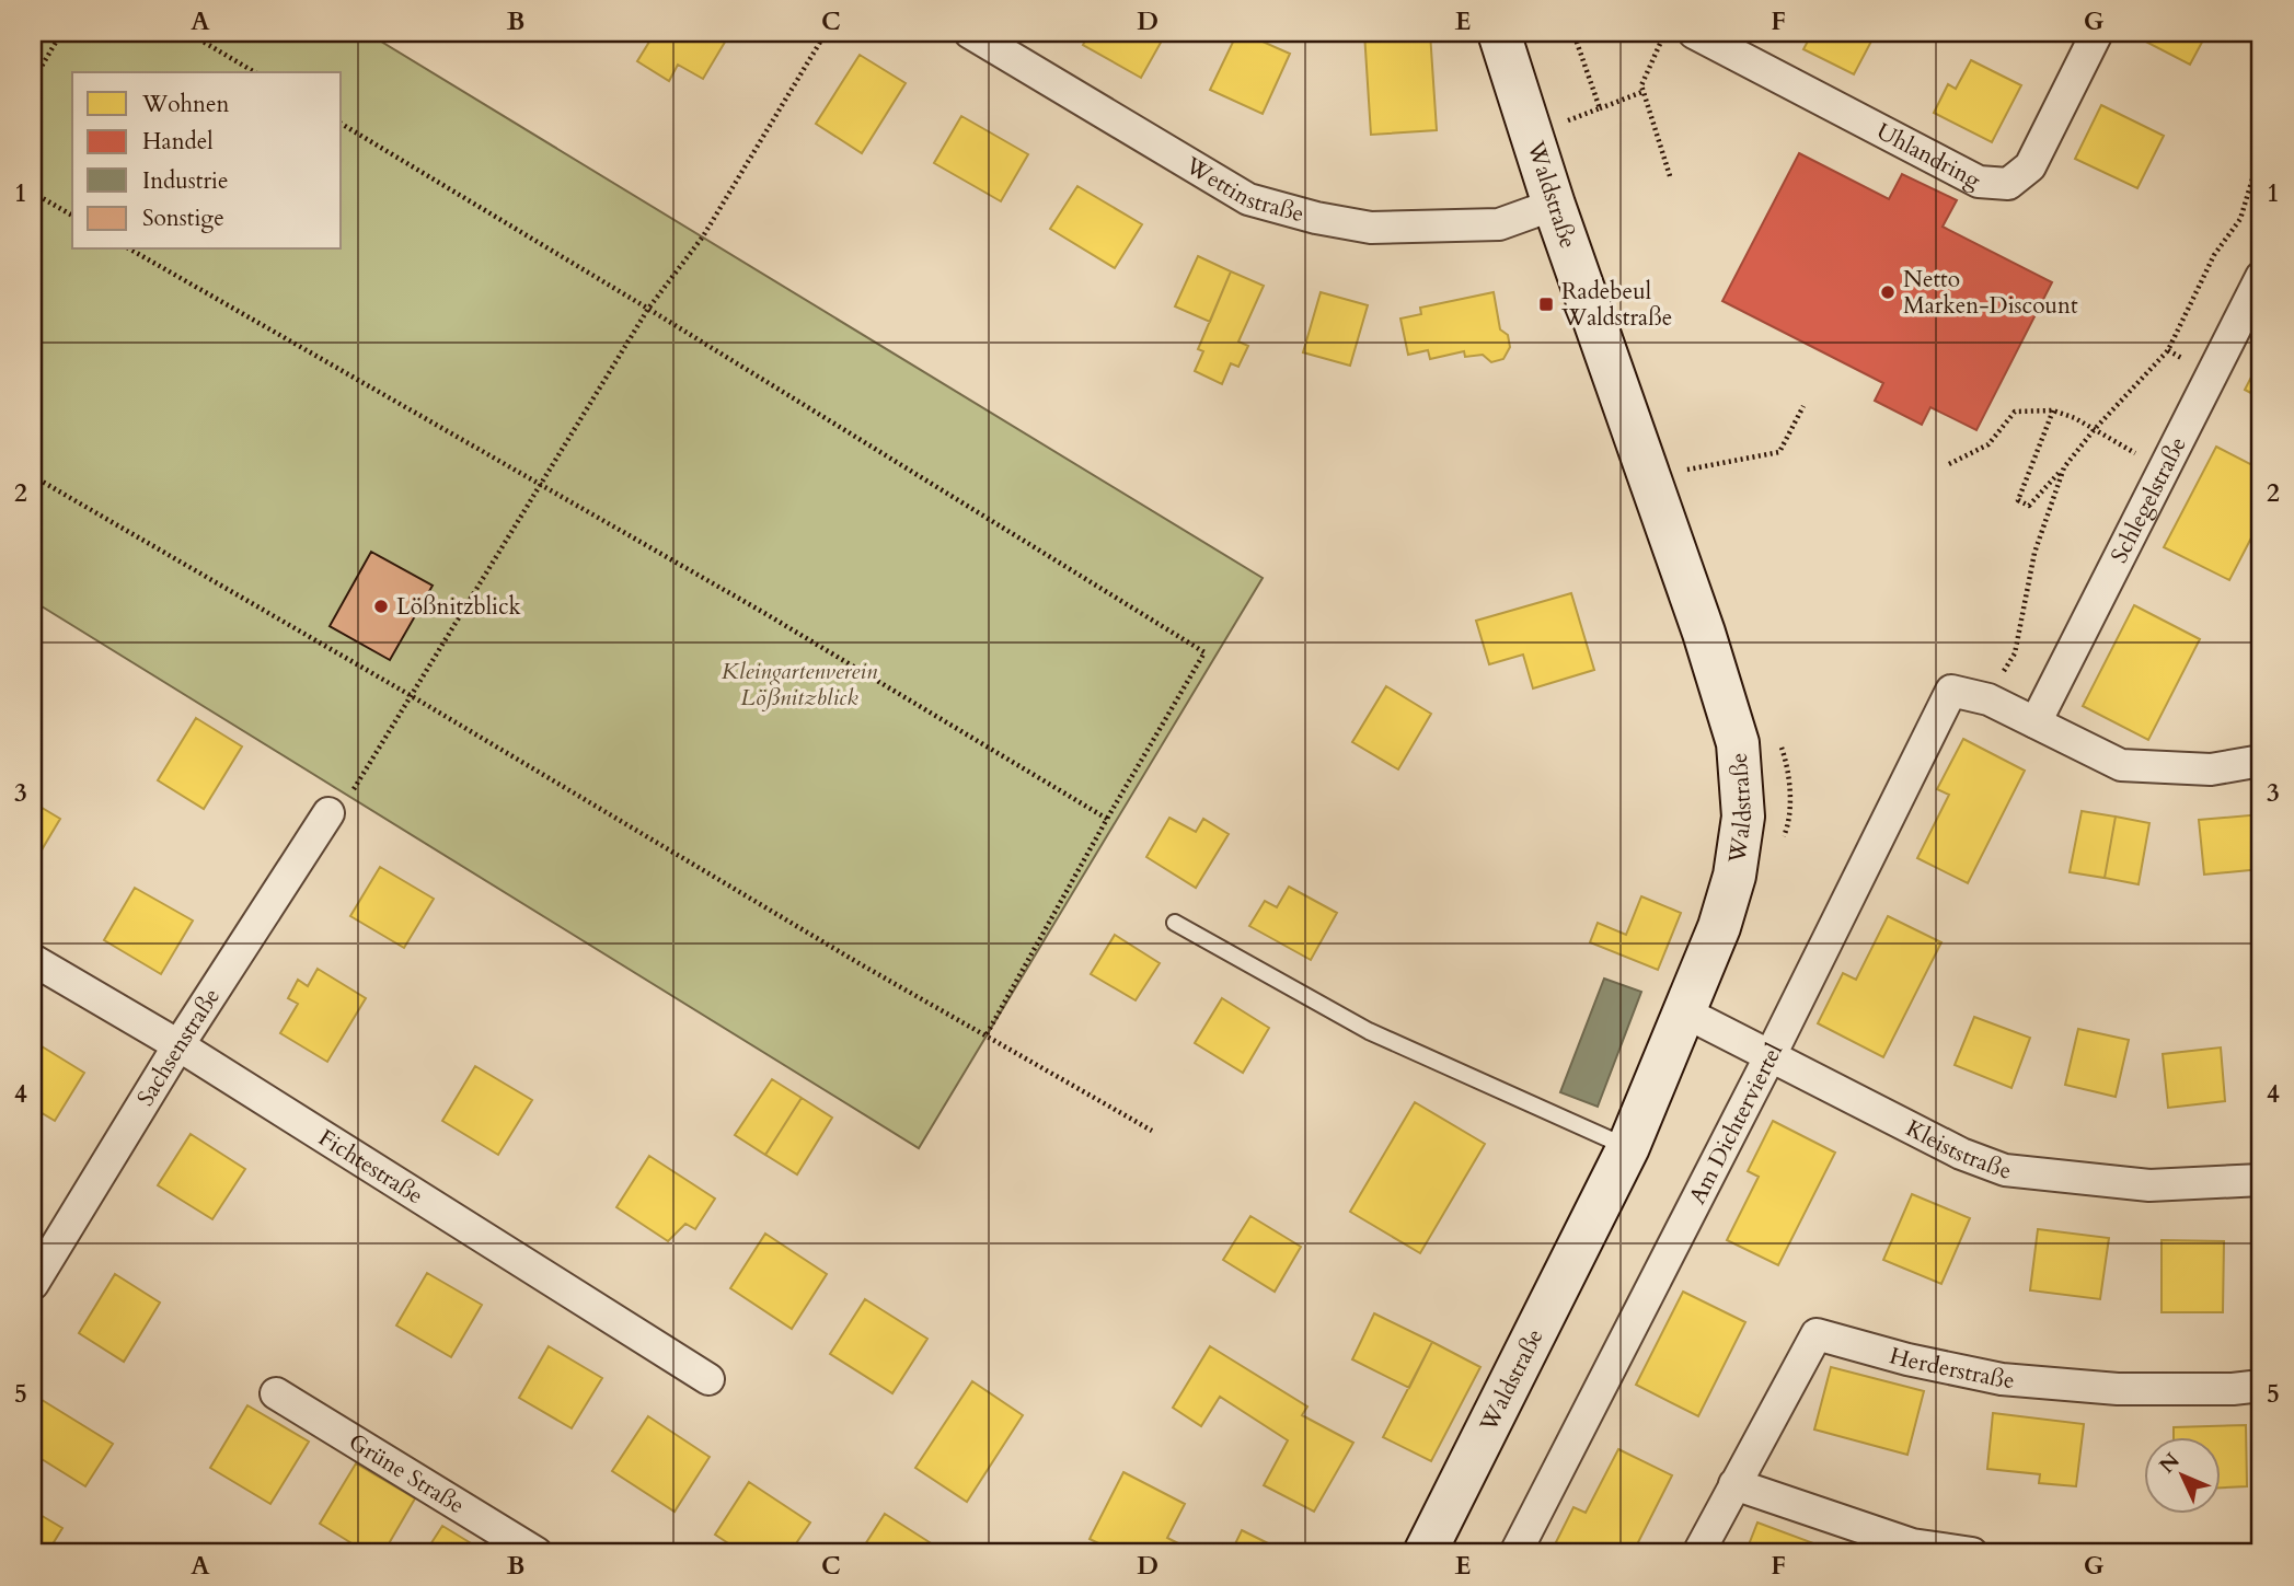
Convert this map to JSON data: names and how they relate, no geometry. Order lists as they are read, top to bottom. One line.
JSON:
{"streets":{"street":["Uhlandring","Wettinstraße","Waldstraße","Schlegelstraße","Sachsenstraße","Am Dichterviertel","Kleiststraße","Fichtestraße","Herderstraße","Grüne Straße"]},"crossings":[["Wettinstraße","Waldstraße"],["Waldstraße","Kleiststraße"],["Sachsenstraße","Fichtestraße"],["Am Dichterviertel","Kleiststraße"]],"parks":["Kleingartenverein Lößnitzblick"],"places":{"other":["Netto Marken-Discount","Lößnitzblick"],"transit":["Radebeul Waldstraße"]},"legend":["Wohnen","Handel","Industrie","Sonstige"],"north":"top left","grid":{"columns":["A","B","C","D","E","F","G"],"rows":["1","2","3","4","5"]}}
